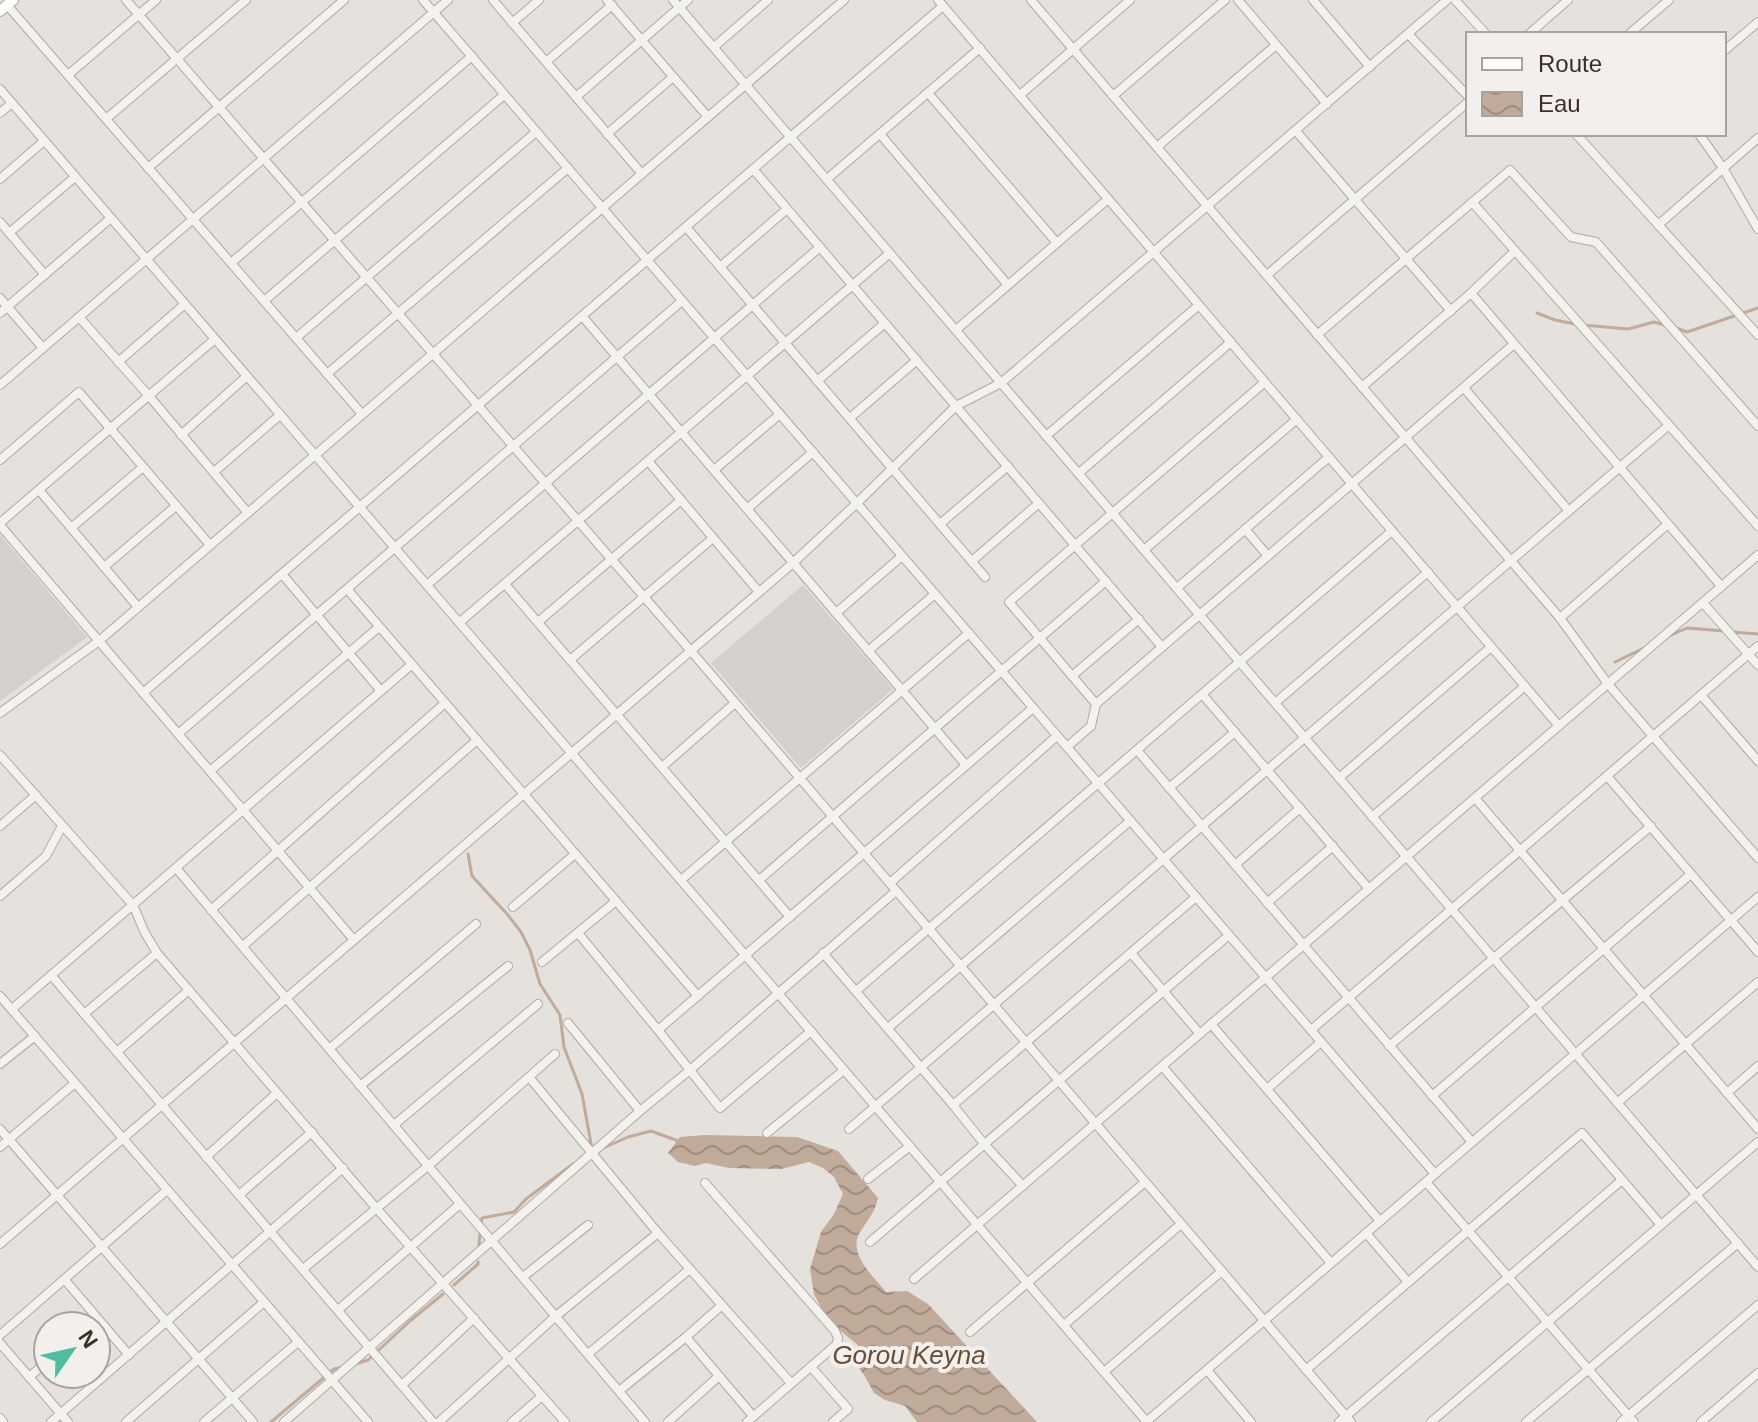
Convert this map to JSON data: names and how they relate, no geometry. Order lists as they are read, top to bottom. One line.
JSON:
{"water":["Gorou Keyna"],"legend":["Route","Eau"],"north":"top right"}
